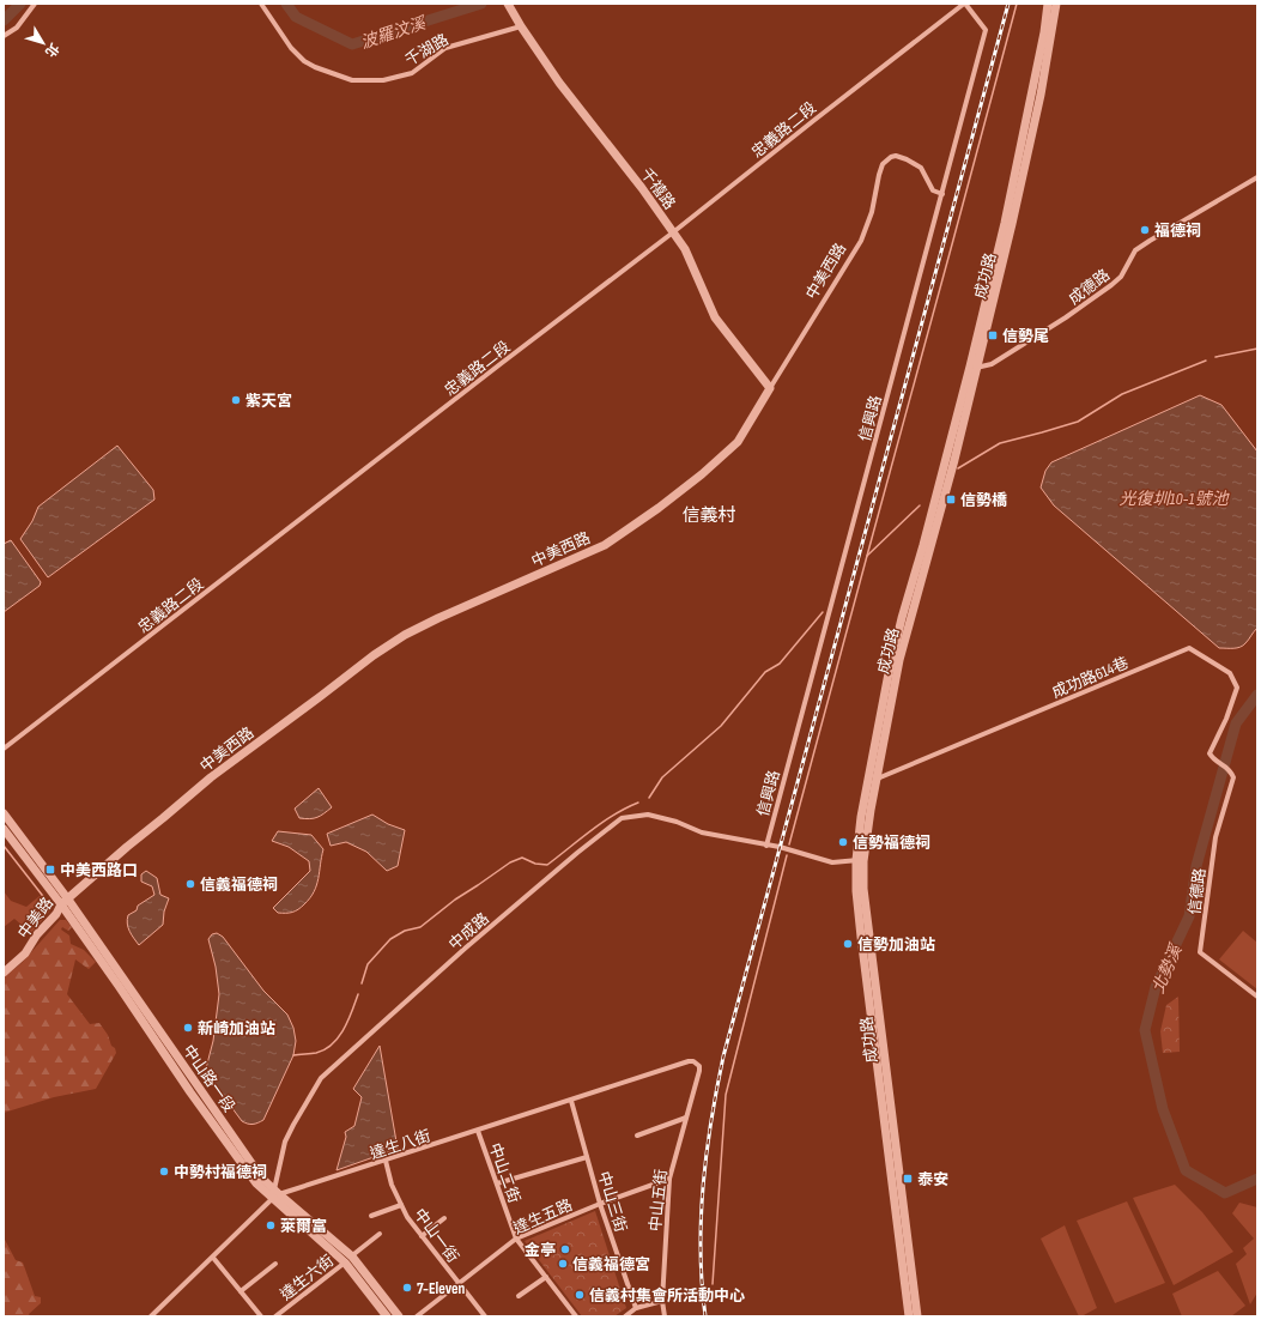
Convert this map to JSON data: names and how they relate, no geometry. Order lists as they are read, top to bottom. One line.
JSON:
{"streets":{"street":["千湖路","忠義路二段","千禧路","中美西路","成功路","成德路","信興路","成功路614巷","信德路","中美路","中成路","中山路一段","達生八街","中山二街","中山五街","中山三街","達生五路","中山一街","達生六街"]},"crossings":[["千湖路","千禧路"],["忠義路二段","千禧路"],["忠義路二段","信興路"],["千禧路","中美西路"],["中美西路","信興路"],["中美西路","中美路"],["中美西路","中山路一段"],["成功路","成德路"],["成功路","成功路614巷"],["成功路","中成路"],["信興路","中成路"],["成功路614巷","信德路"],["中美路","中山路一段"],["中成路","中山路一段"],["中成路","達生八街"],["中山路一段","達生八街"],["中山路一段","達生六街"],["達生八街","中山二街"],["達生八街","中山五街"],["達生八街","中山三街"],["達生八街","中山一街"],["中山二街","達生五路"],["中山五街","達生五路"],["中山三街","達生五路"],["達生五路","中山一街"]],"districts":["信義村"],"water":["波羅汶溪","光復圳10-1號池","北勢溪"],"places":{"other":["福德祠","紫天宮","信勢福德祠","信義福德祠","信勢加油站","新崎加油站","中勢村福德祠","萊爾富","金亭","信義福德宮","7-Eleven","信義村集會所活動中心"],"transit":["信勢尾","信勢橋","中美西路口","泰安"]},"north":"bottom right"}
